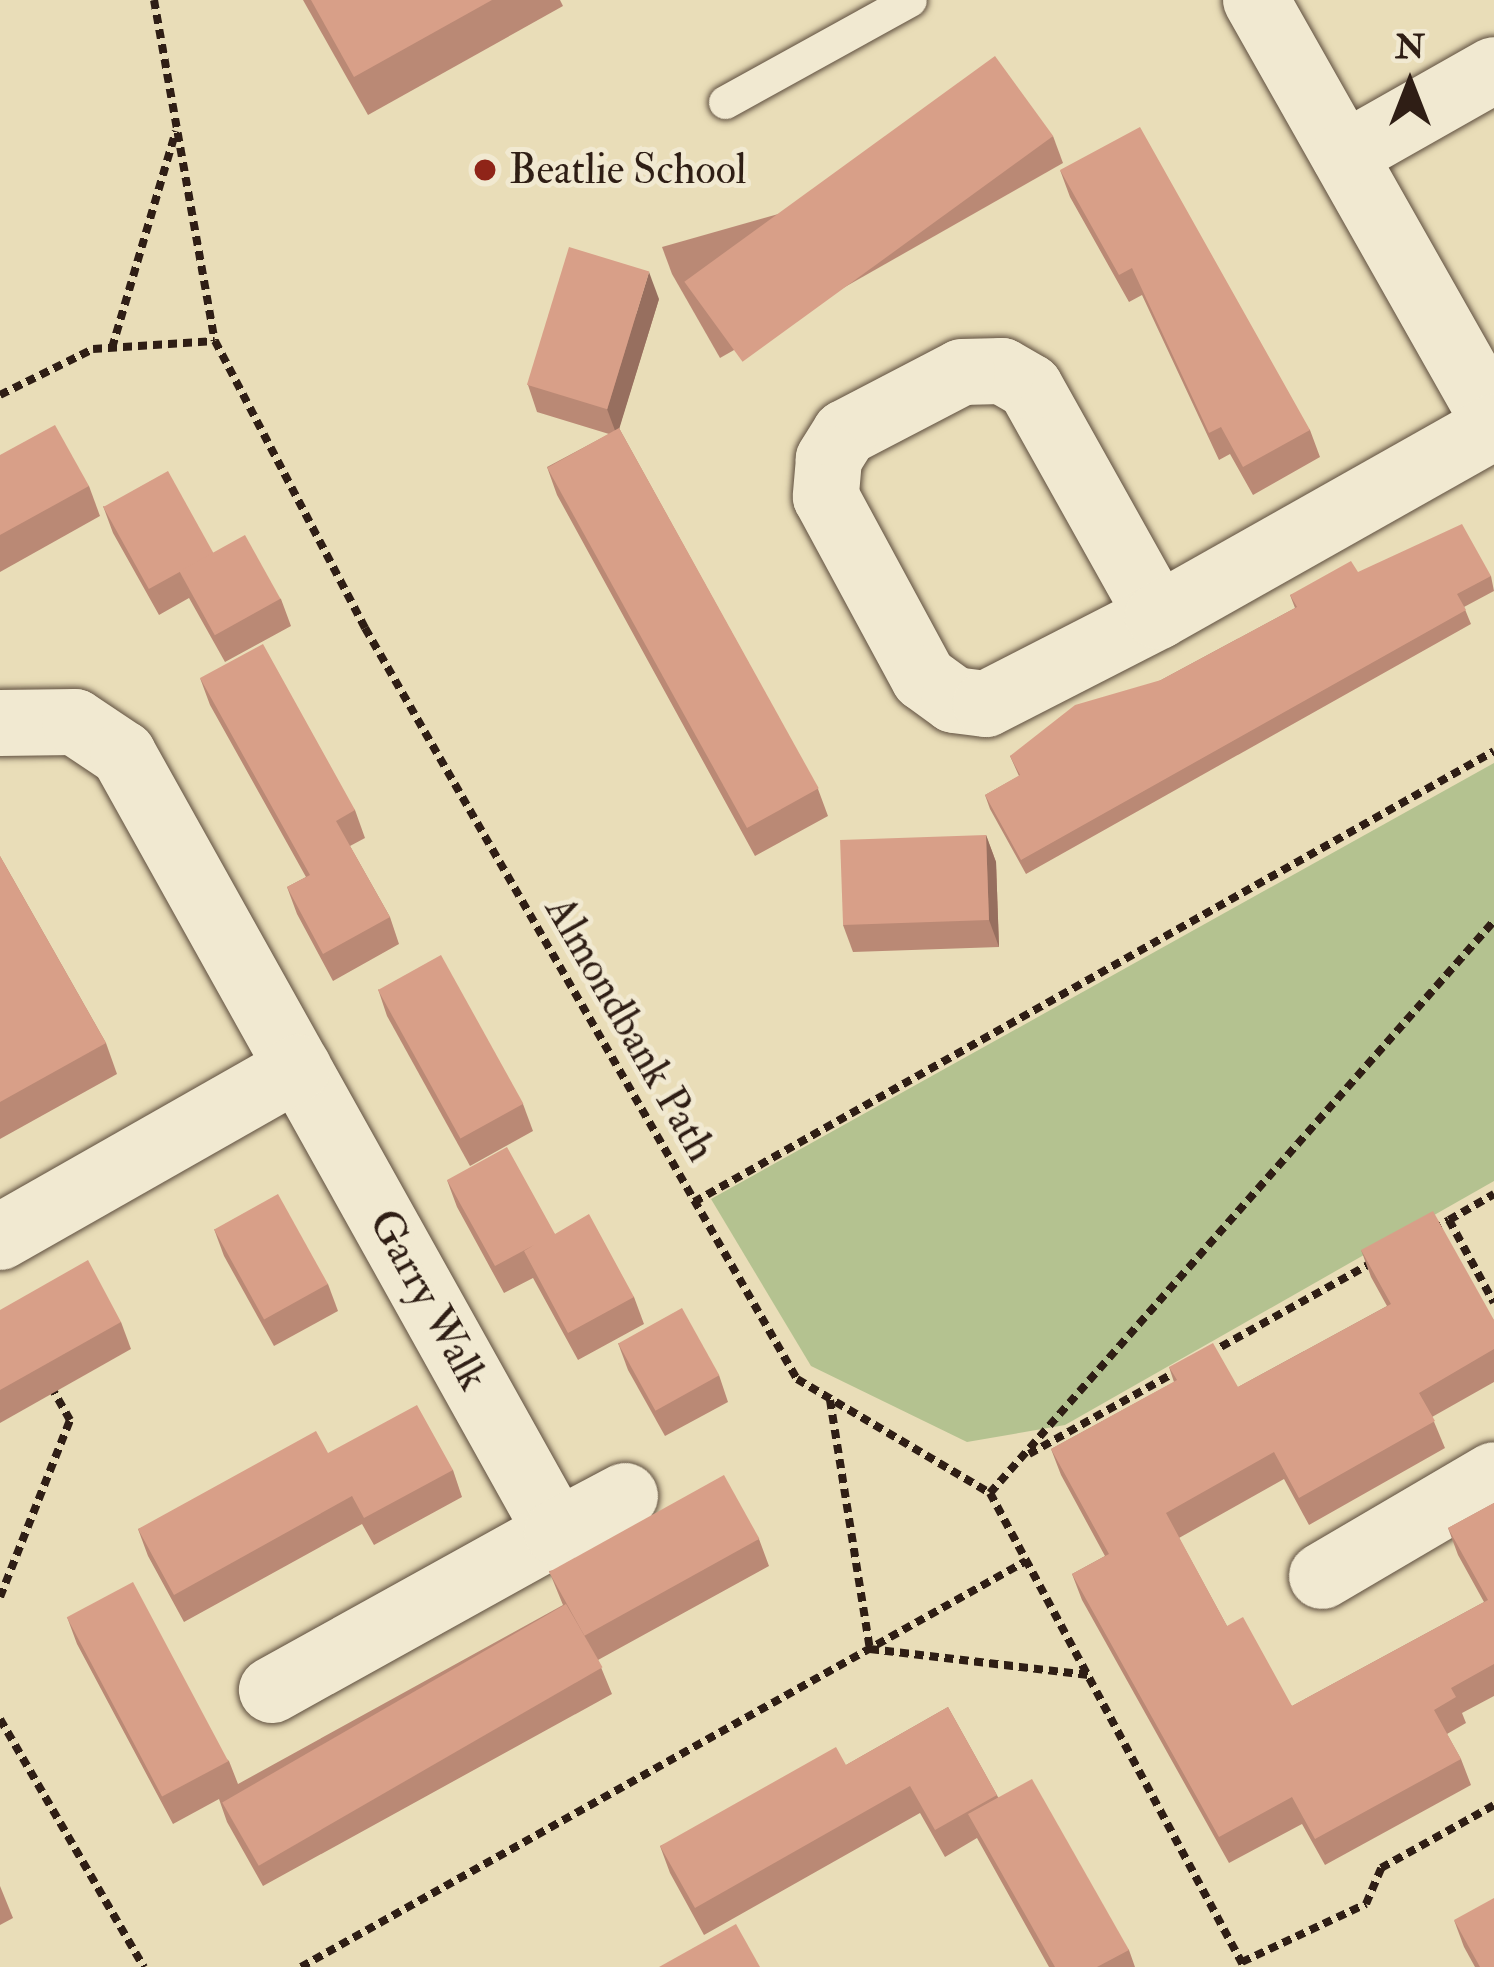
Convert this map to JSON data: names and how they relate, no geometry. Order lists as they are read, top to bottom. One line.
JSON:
{"streets":{"street":["Garry Walk"],"path":["Almondbank Path"]},"places":["Beatlie School"],"north":"top"}
